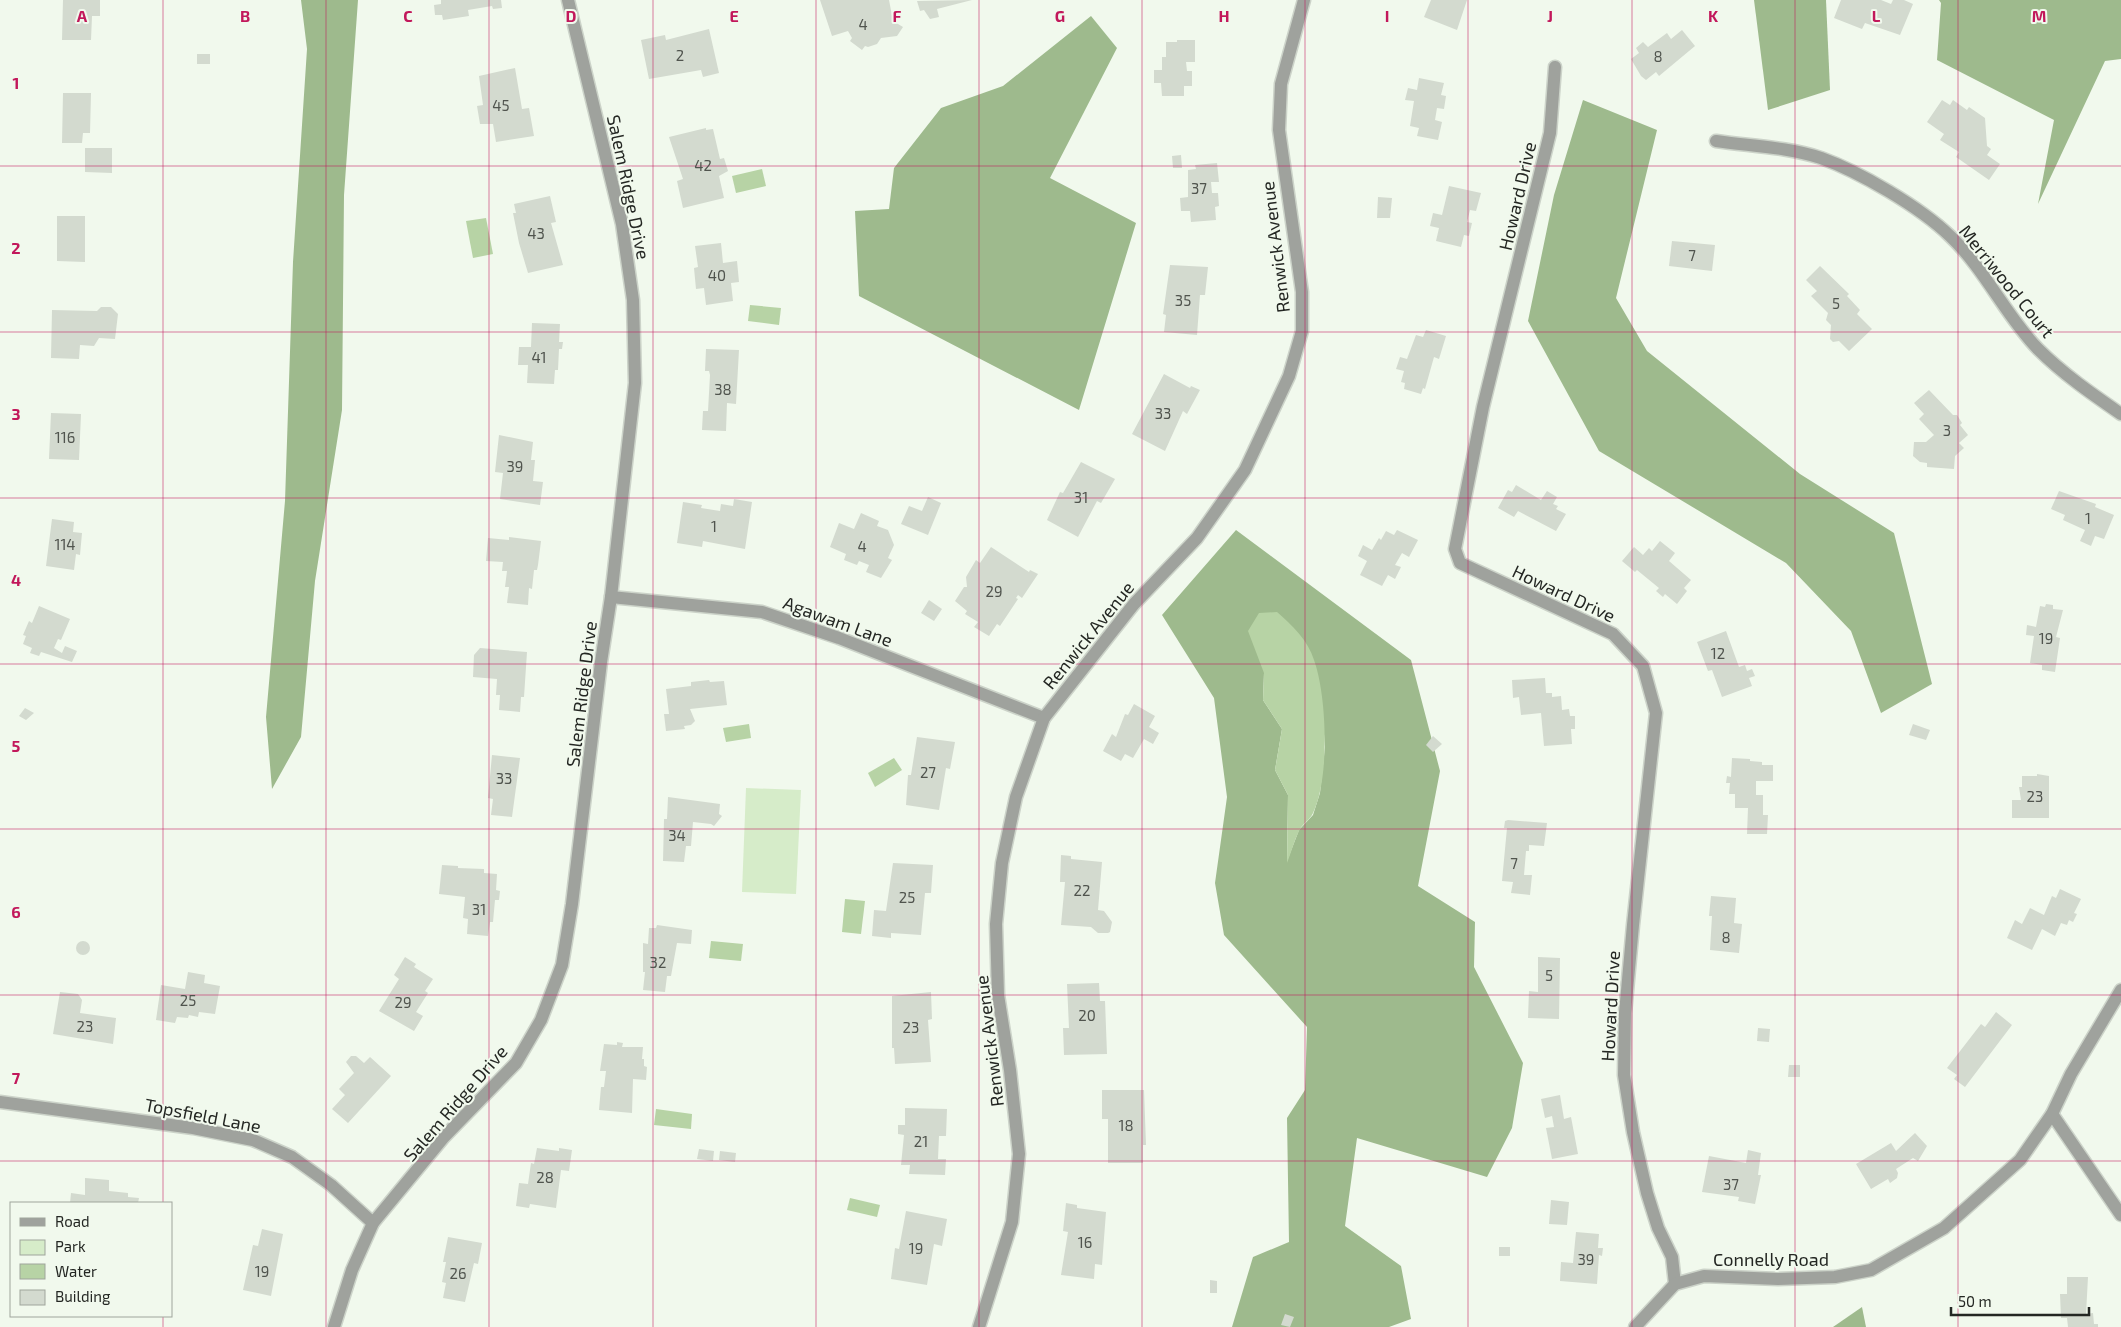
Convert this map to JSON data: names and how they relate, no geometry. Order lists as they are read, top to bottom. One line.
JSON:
{"streets":{"street":["Salem Ridge Drive","Howard Drive","Renwick Avenue","Merriwood Court","Agawam Lane","Topsfield Lane","Connelly Road"]},"crossings":[["Salem Ridge Drive","Agawam Lane"],["Salem Ridge Drive","Topsfield Lane"],["Howard Drive","Connelly Road"],["Renwick Avenue","Agawam Lane"]],"house_numbers":["4","2","8","45","42","37","43","7","40","35","5","41","38","33","3","116","39","31","1","1","114","4","29","19","12","27","33","23","34","7","22","25","31","8","32","5","25","29","20","23","23","18","21","28","37","16","19","39","19","26"],"legend":["Road","Park","Water","Building"],"scale_bar":"50 m","grid":{"columns":["A","B","C","D","E","F","G","H","I","J","K","L","M"],"rows":["1","2","3","4","5","6","7"]}}
